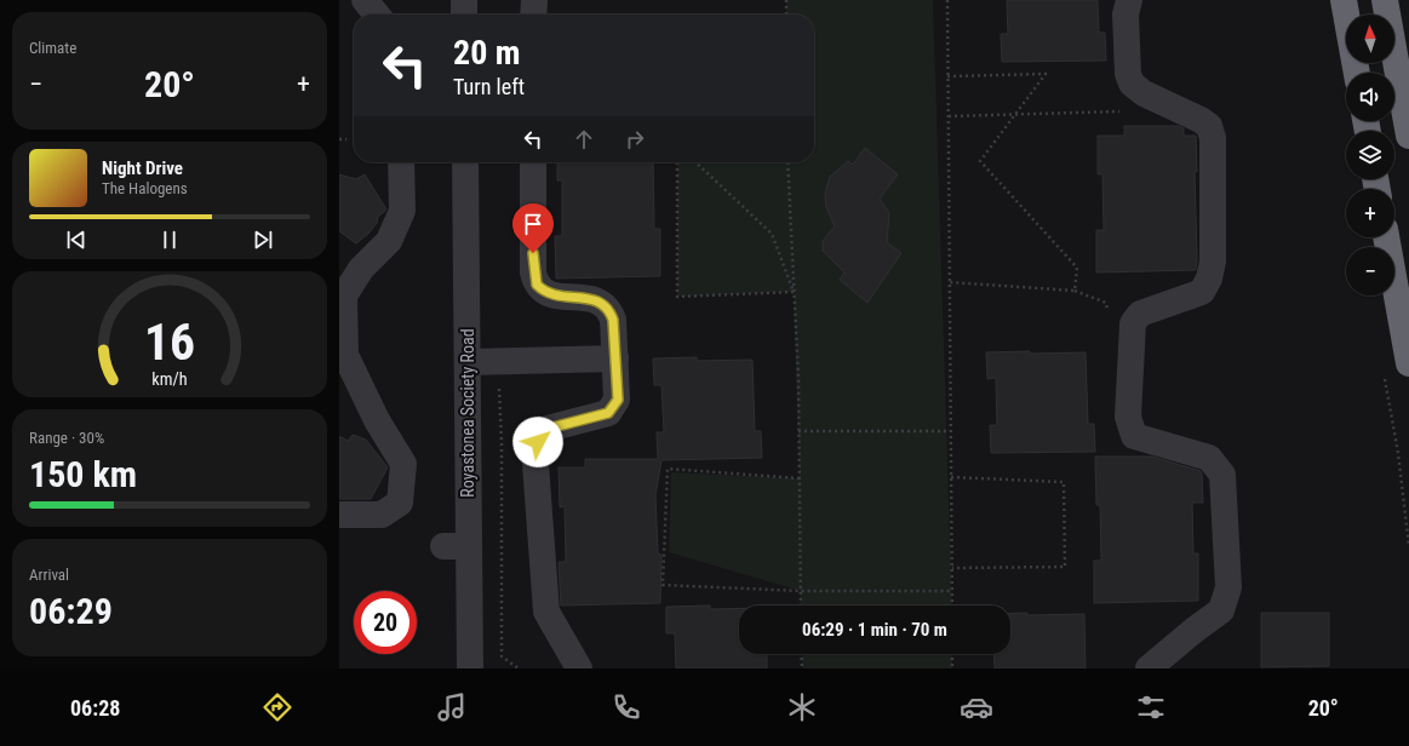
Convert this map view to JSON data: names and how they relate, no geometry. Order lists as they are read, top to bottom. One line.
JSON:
{"streets":{"street":["Royastonea Society Road"]},"north":"top","page":{"tile":["Climate",["Range · 30%","150 km"],["Arrival","06:29"]],"map_buttons":["+","−"],"turn":["20 m","Turn left"],"heat":["−","20°","+"],"song":["Night Drive","The Halogens"],"limit":"20","trip":"06:29 · 1 min · 70 m","tabs":["06:28","20°"],"gauge":["16","km/h"]}}
